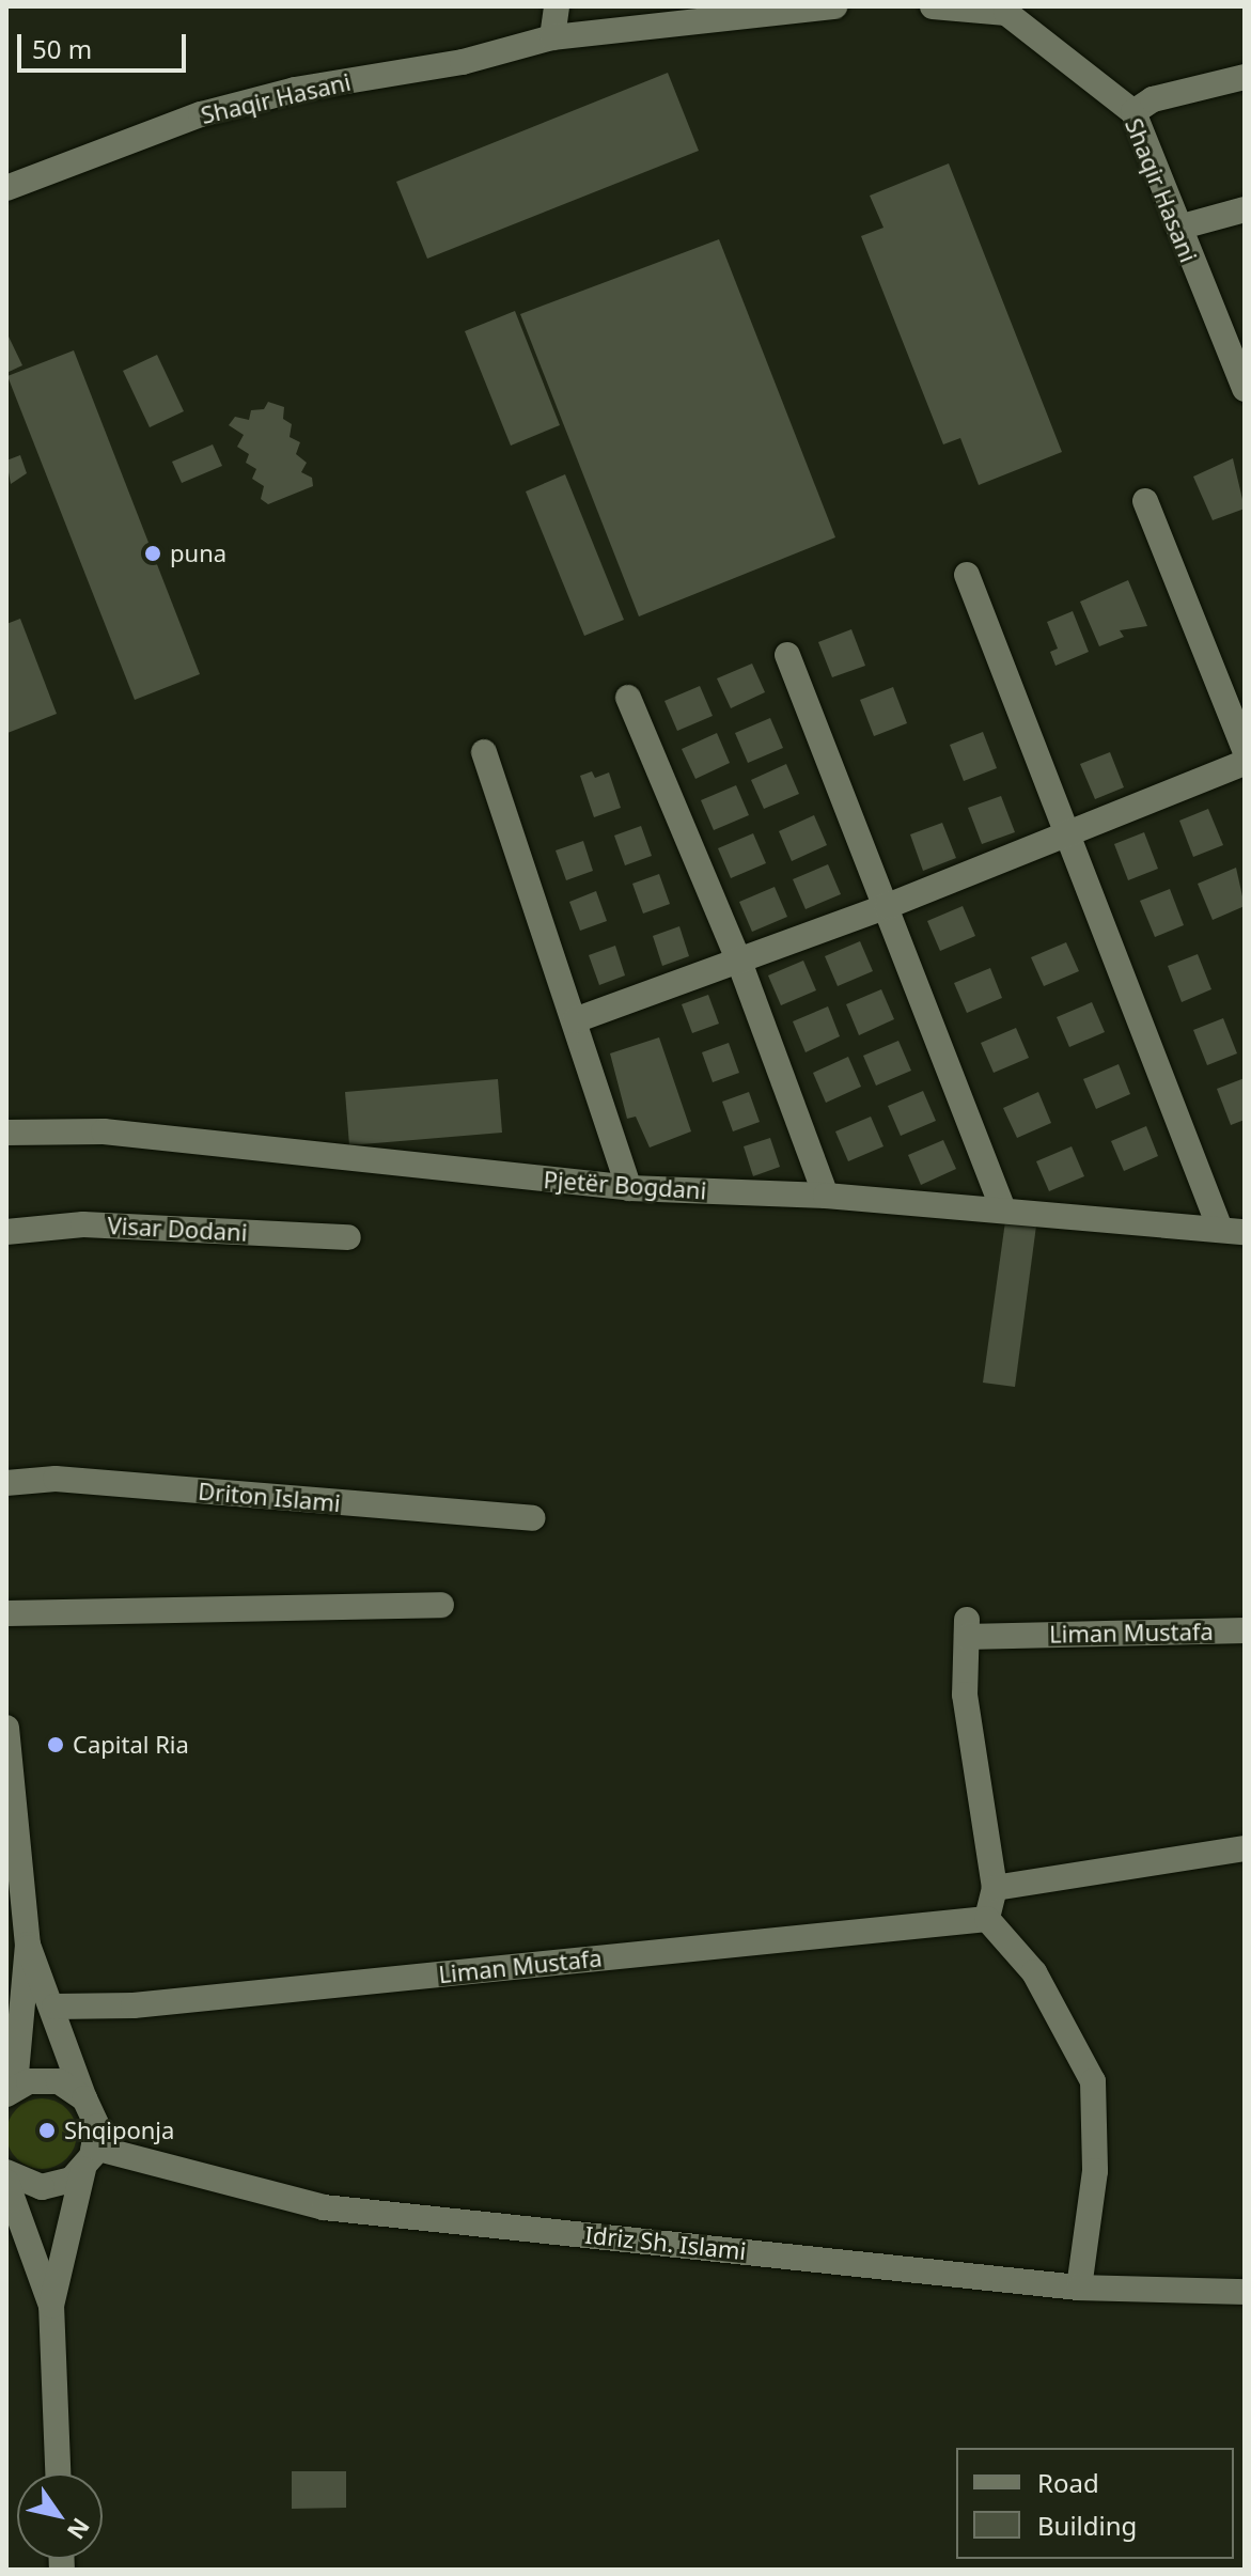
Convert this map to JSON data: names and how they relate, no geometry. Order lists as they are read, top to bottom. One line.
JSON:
{"streets":{"street":["Shaqir Hasani","Pjetër Bogdani","Visar Dodani","Driton Islami","Liman Mustafa","Idriz Sh. Islami"]},"places":["puna","Capital Ria","Shqiponja"],"legend":["Road","Building"],"scale_bar":"50 m","north":"bottom right"}
